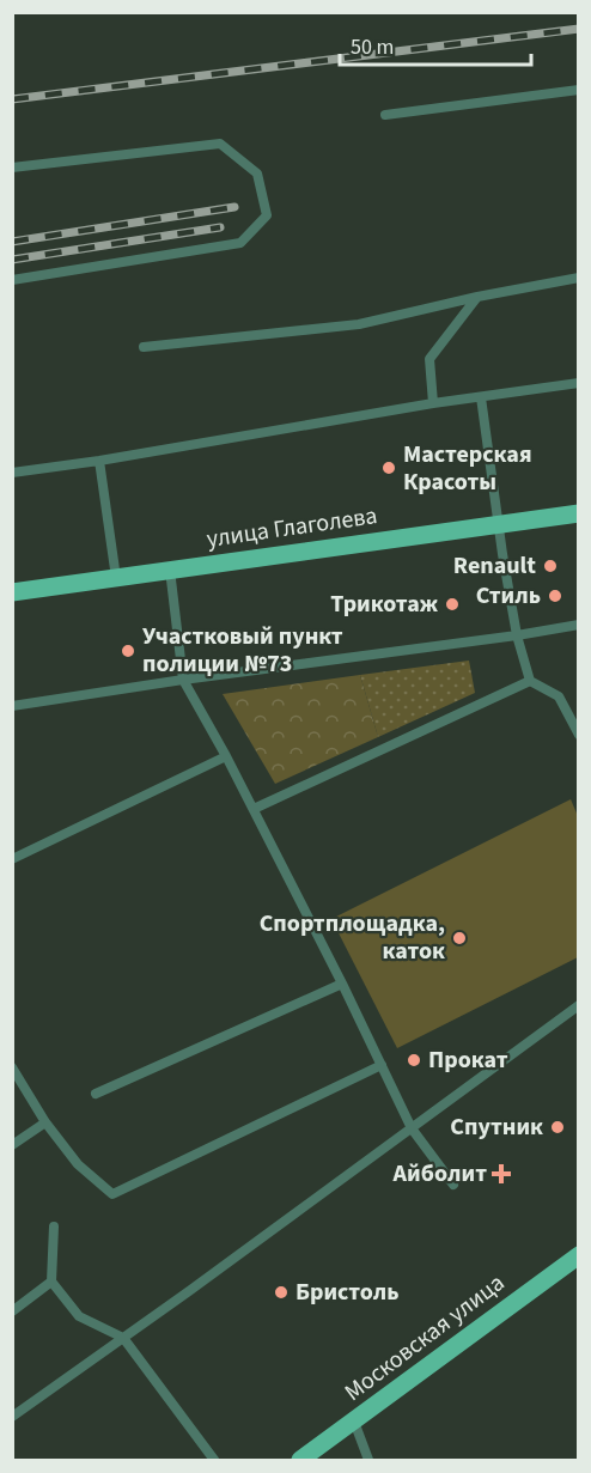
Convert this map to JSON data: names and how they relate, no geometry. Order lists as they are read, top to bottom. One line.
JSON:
{"streets":{"main road":["улица Глаголева","Московская улица"]},"places":{"other":["Мастерская Красоты","Renault","Стиль","Трикотаж","Участковый пункт полиции №73","Спортплощадка, каток","Прокат","Спутник","Бристоль"],"health":["Айболит"]},"scale_bar":"50 m"}
